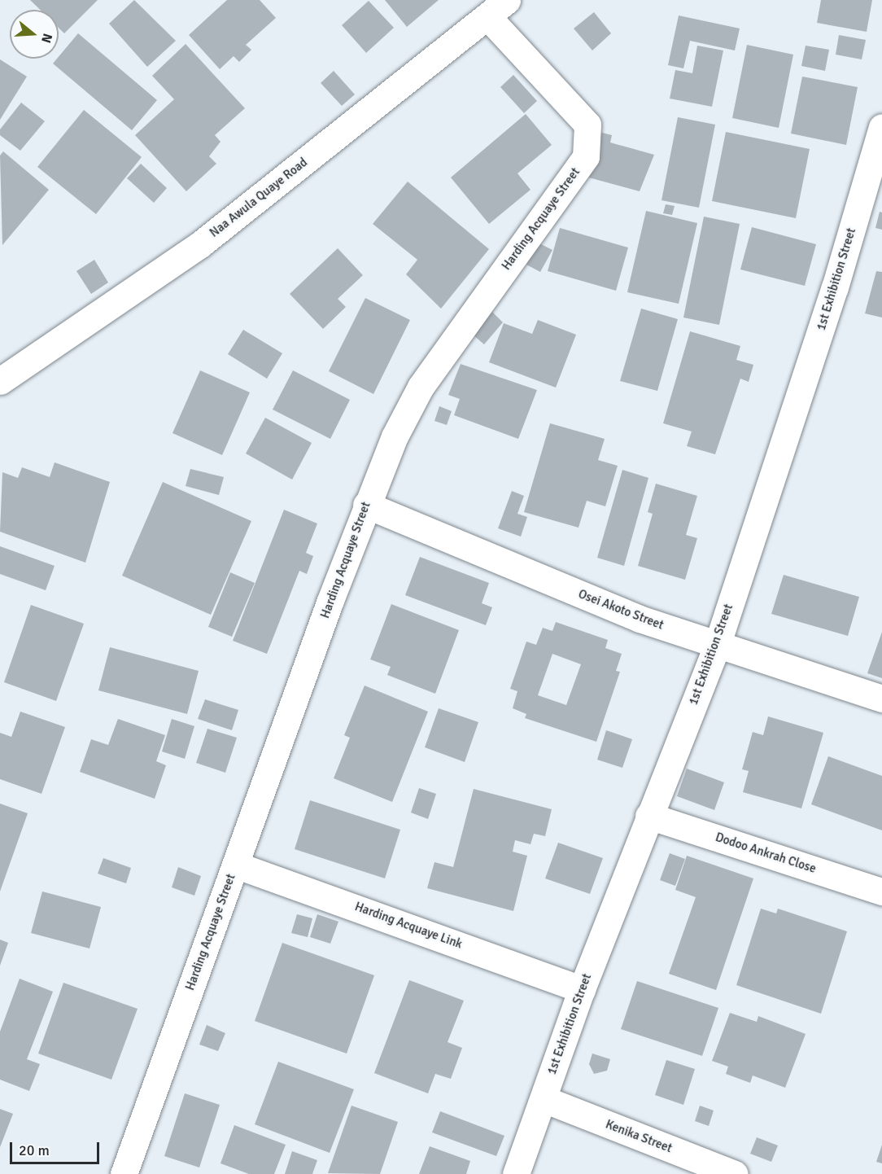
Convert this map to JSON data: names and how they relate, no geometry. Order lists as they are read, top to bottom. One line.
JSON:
{"streets":{"street":["Naa Awula Quaye Road","Harding Acquaye Street","1st Exhibition Street","Osei Akoto Street","Dodoo Ankrah Close","Harding Acquaye Link","Kenika Street"]},"crossings":[["Naa Awula Quaye Road","Harding Acquaye Street"],["Harding Acquaye Street","Osei Akoto Street"],["Harding Acquaye Street","Harding Acquaye Link"],["1st Exhibition Street","Osei Akoto Street"],["1st Exhibition Street","Dodoo Ankrah Close"],["1st Exhibition Street","Harding Acquaye Link"],["1st Exhibition Street","Kenika Street"]],"scale_bar":"20 m","north":"right"}
